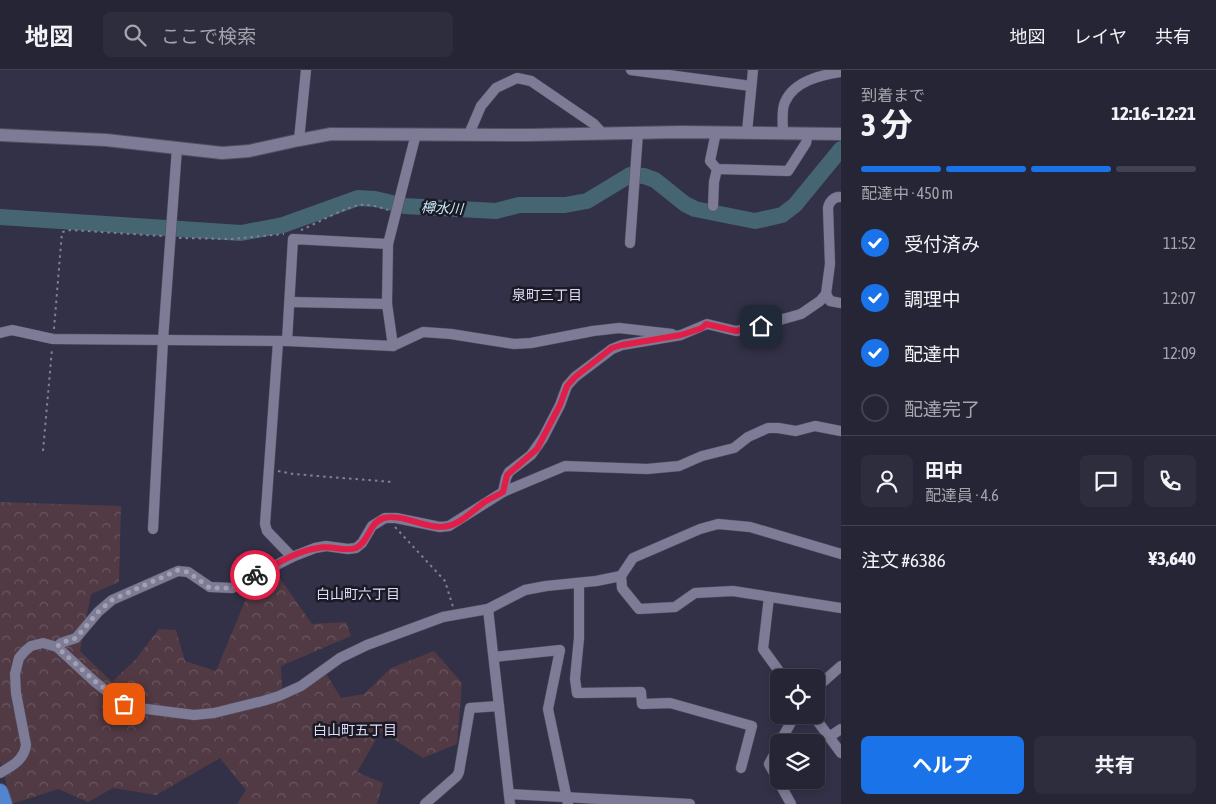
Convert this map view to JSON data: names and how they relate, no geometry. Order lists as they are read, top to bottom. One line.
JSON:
{"districts":["泉町三丁目","白山町六丁目","白山町五丁目"],"water":["樽水川"],"page":{"header":"地図","search":"ここで検索","nav":["地図","レイヤ","共有"],"heading":["3 分","到着まで","12:16–12:21"],"panel":["田中","配達員 · 4.6","注文 #6386","¥3,640"],"bar":"配達中 · 450 m","list":[["受付済み","11:52"],["調理中","12:07"],["配達中","12:09"],"配達完了"],"buttons":["ヘルプ","共有"]}}
